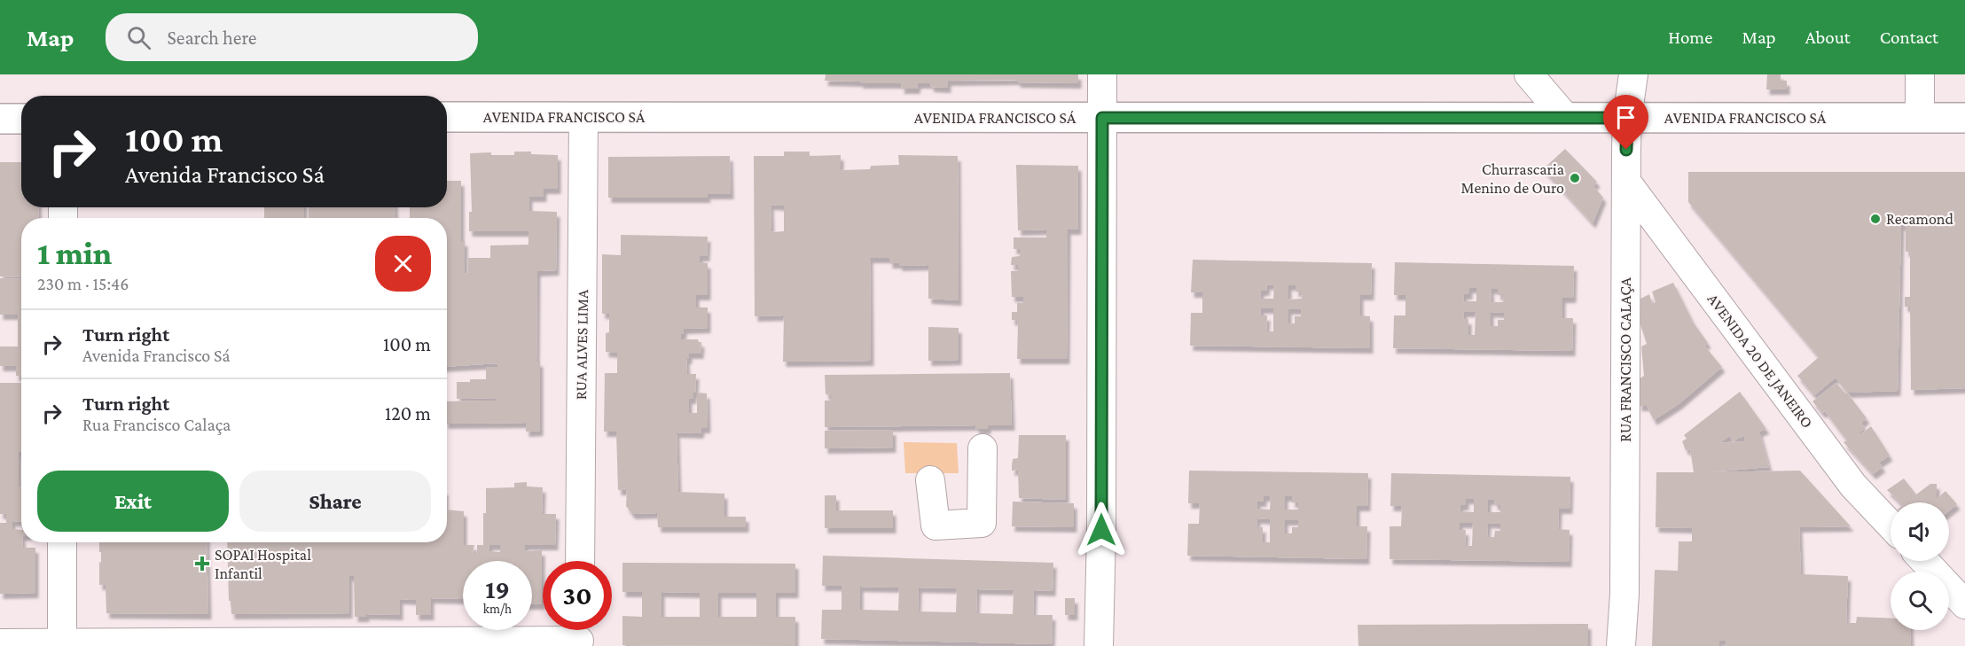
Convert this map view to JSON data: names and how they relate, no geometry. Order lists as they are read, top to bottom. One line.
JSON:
{"streets":{"main road":["AVENIDA FRANCISCO SÁ"],"street":["RUA ALVES LIMA","RUA FRANCISCO CALAÇA","AVENIDA 20 DE JANEIRO"]},"crossings":[["AVENIDA FRANCISCO SÁ","RUA ALVES LIMA"],["AVENIDA FRANCISCO SÁ","RUA FRANCISCO CALAÇA"],["RUA FRANCISCO CALAÇA","AVENIDA 20 DE JANEIRO"]],"places":{"other":["Churrascaria Menino de Ouro","Recamond"],"health":["SOPAI Hospital Infantil"]},"page":{"header":"Map","search":"Search here","nav":["Home","Map","About","Contact"],"turn":["100 m","Avenida Francisco Sá"],"heading":["1 min","230 m · 15:46"],"list":[{"name":"Turn right","note":"Avenida Francisco Sá","value":"100 m"},{"name":"Turn right","note":"Rua Francisco Calaça","value":"120 m"}],"buttons":["Exit","Share"],"speed":"19 km/h","limit":"30"}}
